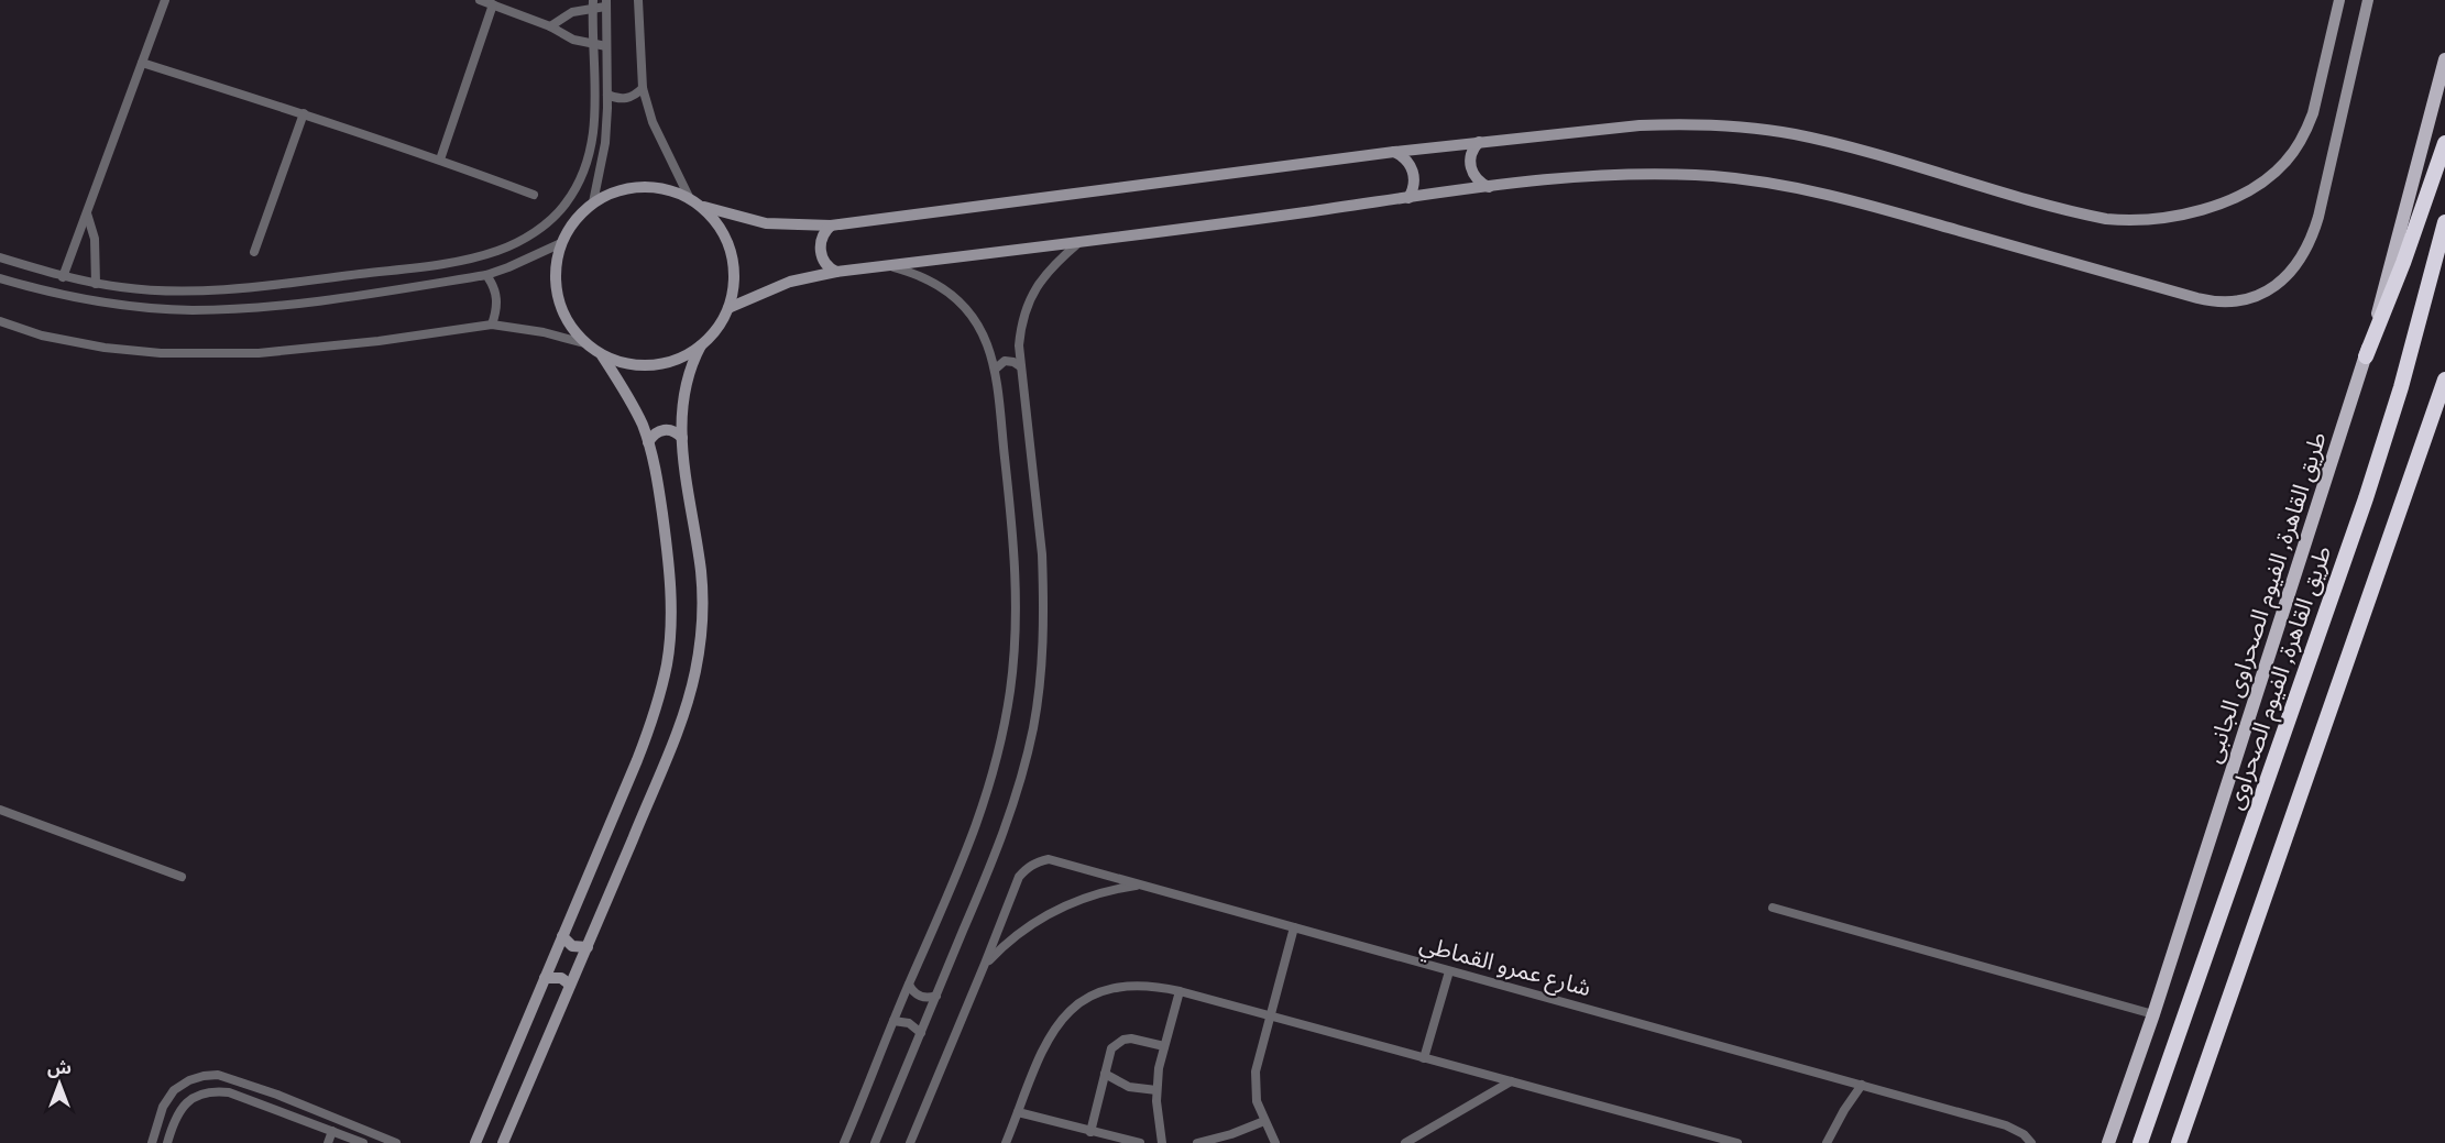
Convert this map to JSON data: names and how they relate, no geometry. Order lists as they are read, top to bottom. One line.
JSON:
{"streets":{"highway":["طريق القاهرة, الفيوم الصحراوى"],"main road":["طريق القاهرة, الفيوم الصحراوى الجانبى"],"street":["شارع عمرو القماطي"]},"north":"top"}
